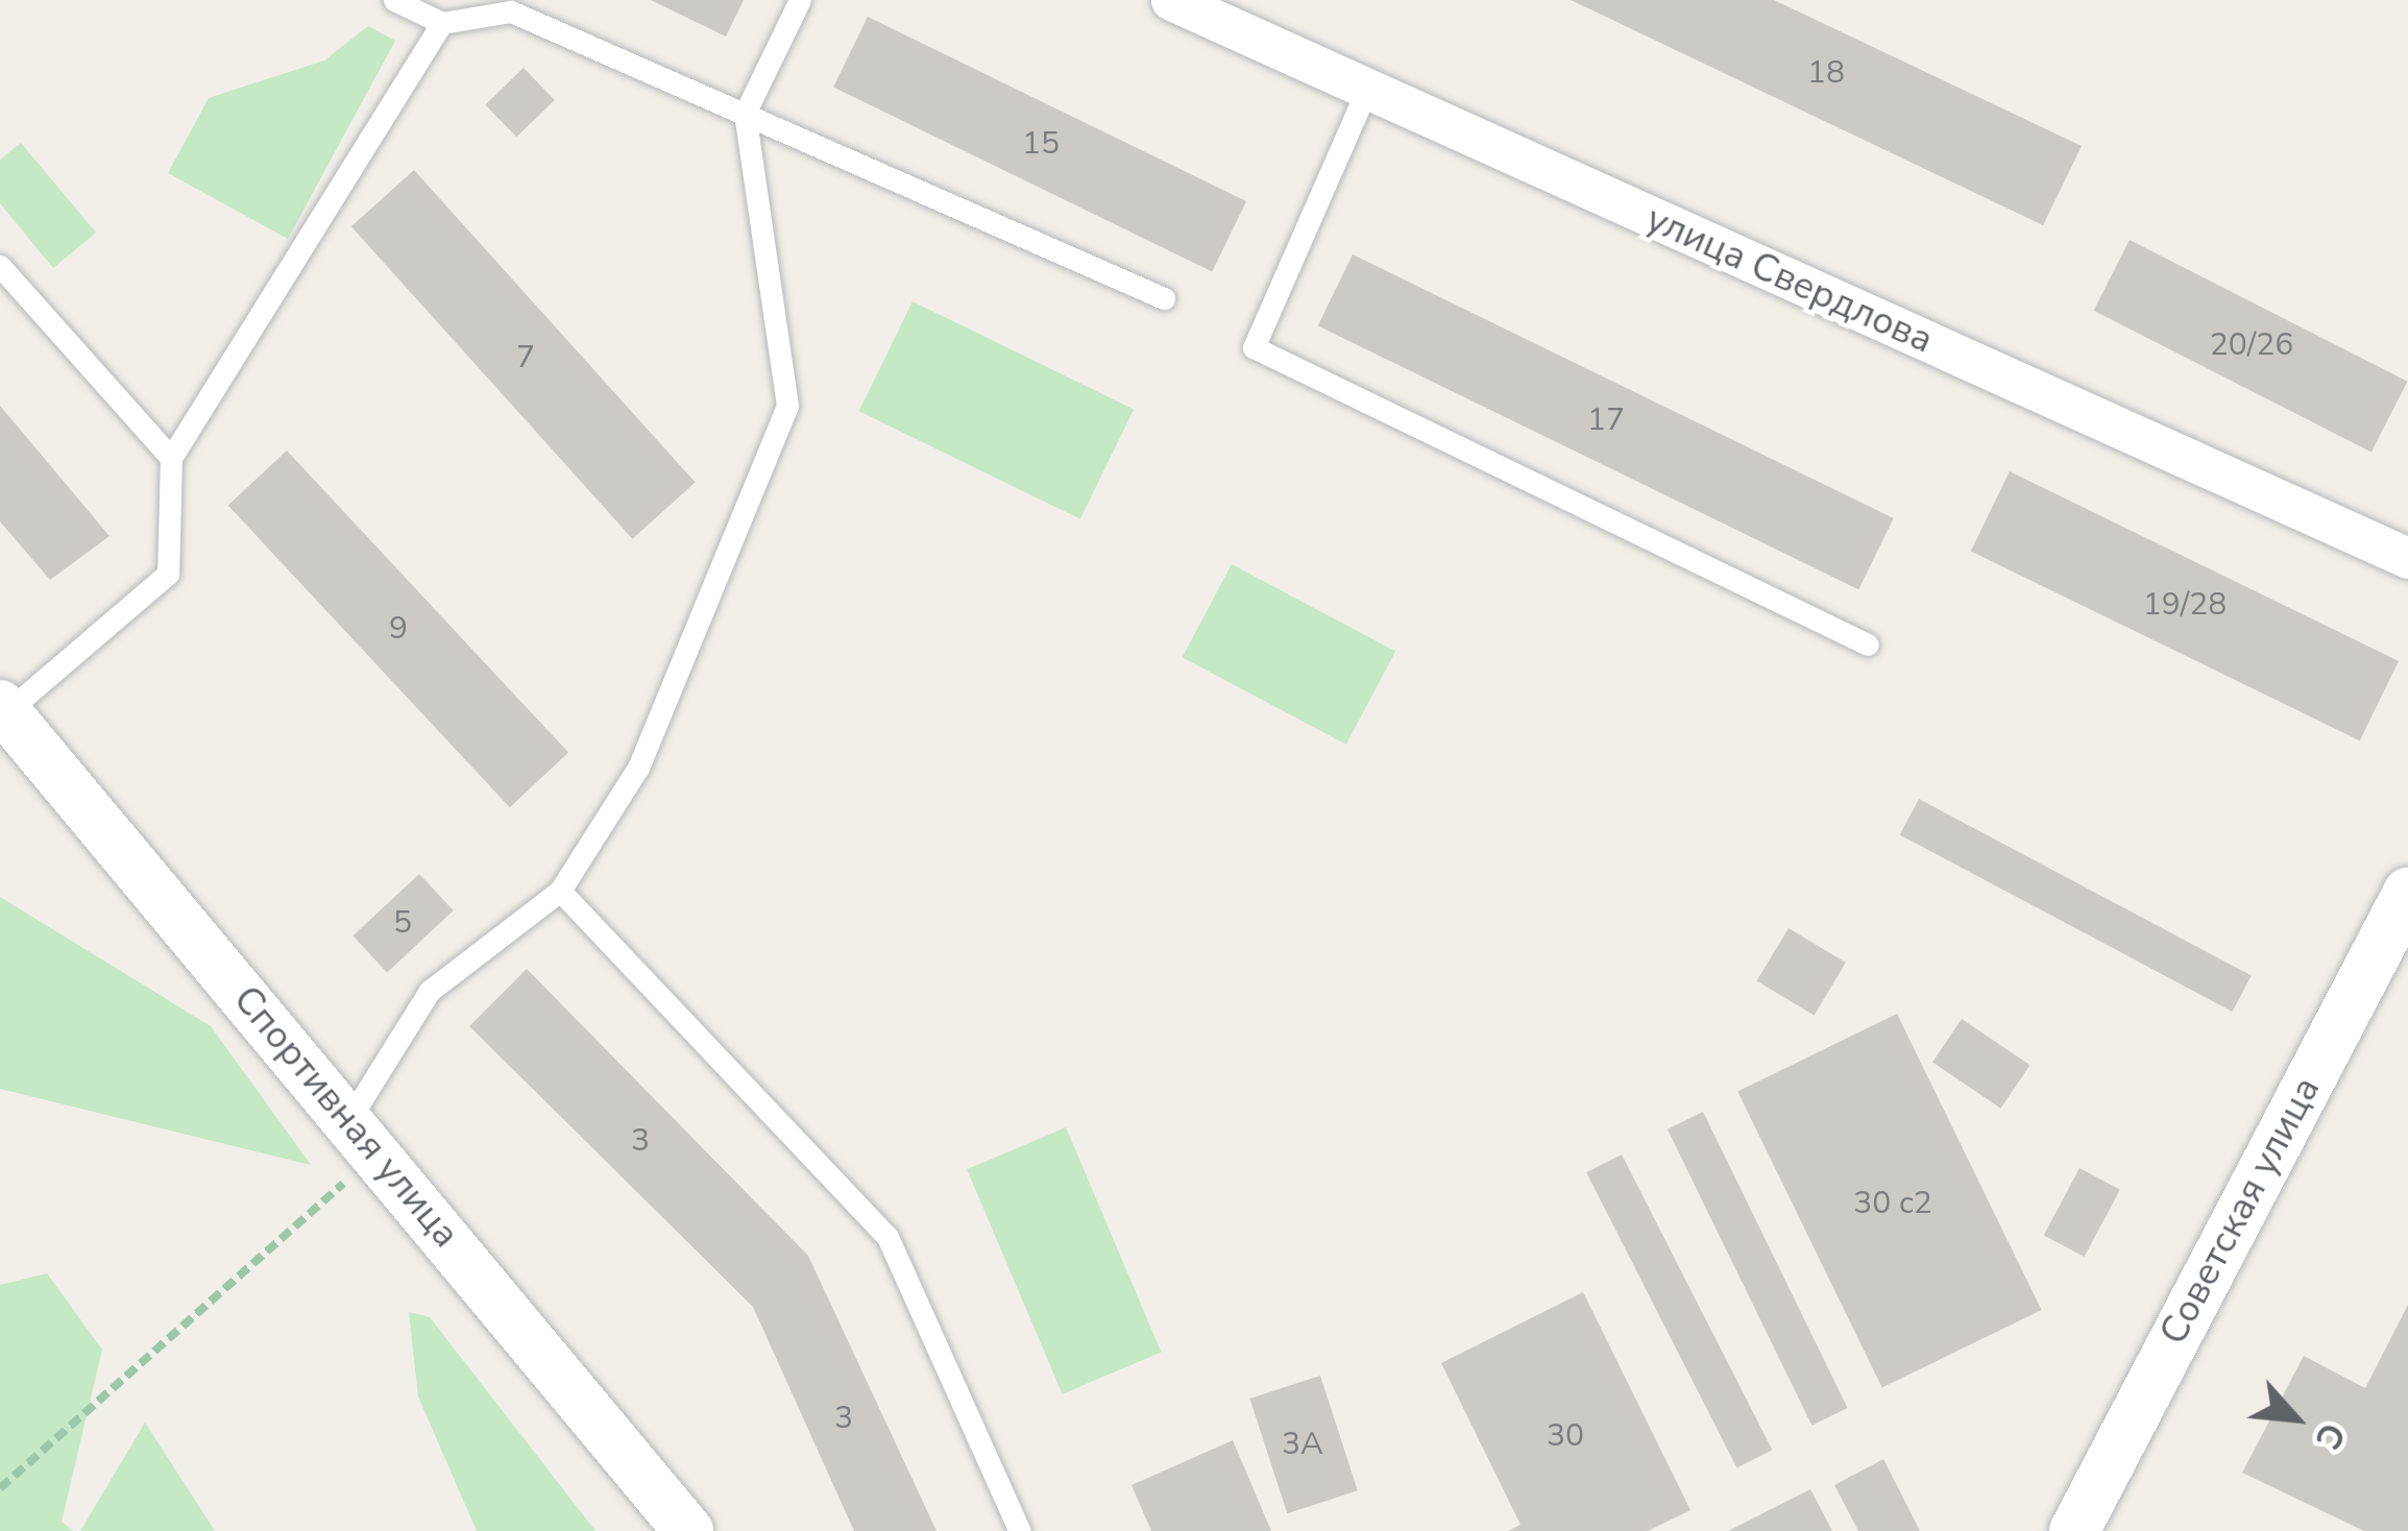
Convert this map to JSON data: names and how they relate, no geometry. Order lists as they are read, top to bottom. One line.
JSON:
{"streets":{"street":["улица Свердлова","Спортивная улица","Советская улица"]},"house_numbers":["18","15","20/26","7","17","19/28","9","5","3","30 c2","3","30","3А"],"north":"bottom right"}
